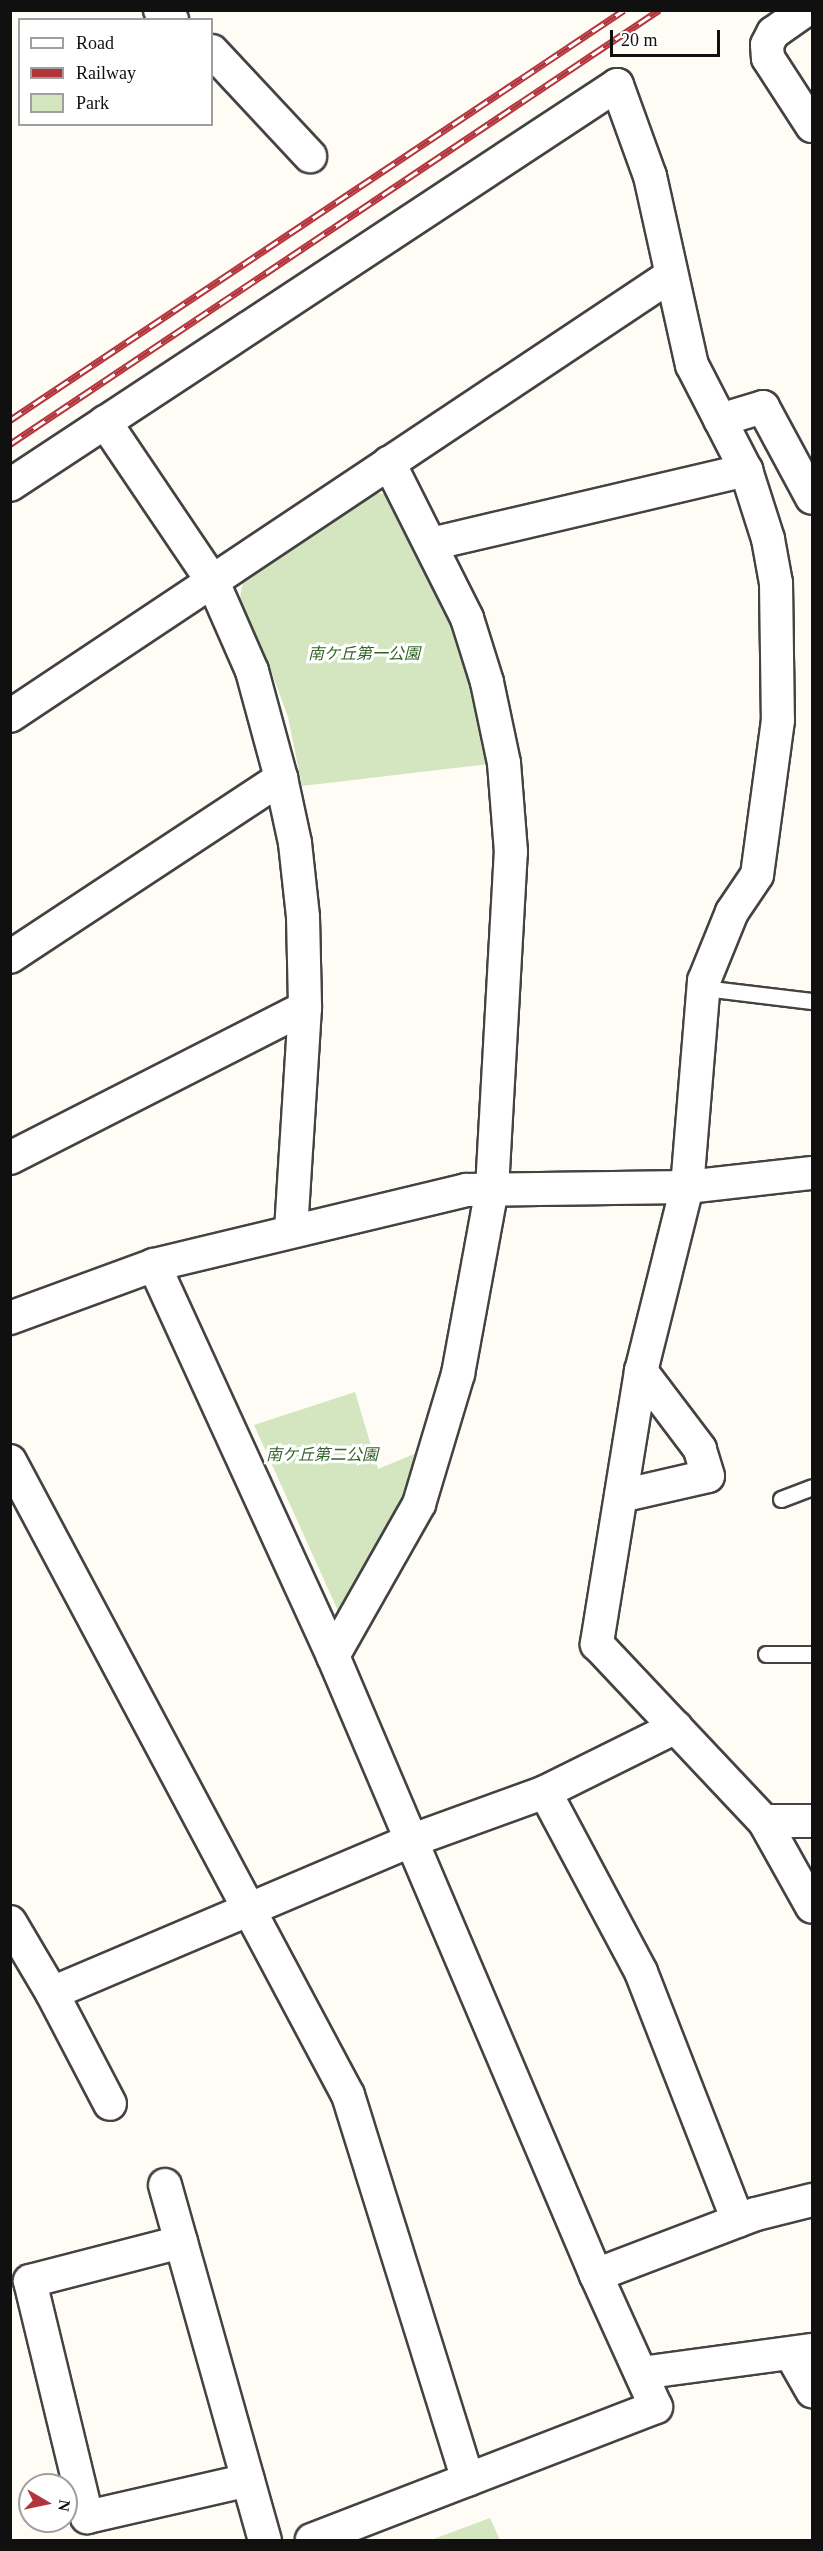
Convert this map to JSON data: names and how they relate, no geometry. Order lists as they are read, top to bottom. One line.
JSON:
{"parks":["南ケ丘第一公園","南ケ丘第二公園"],"legend":["Road","Railway","Park"],"scale_bar":"20 m","north":"right"}
